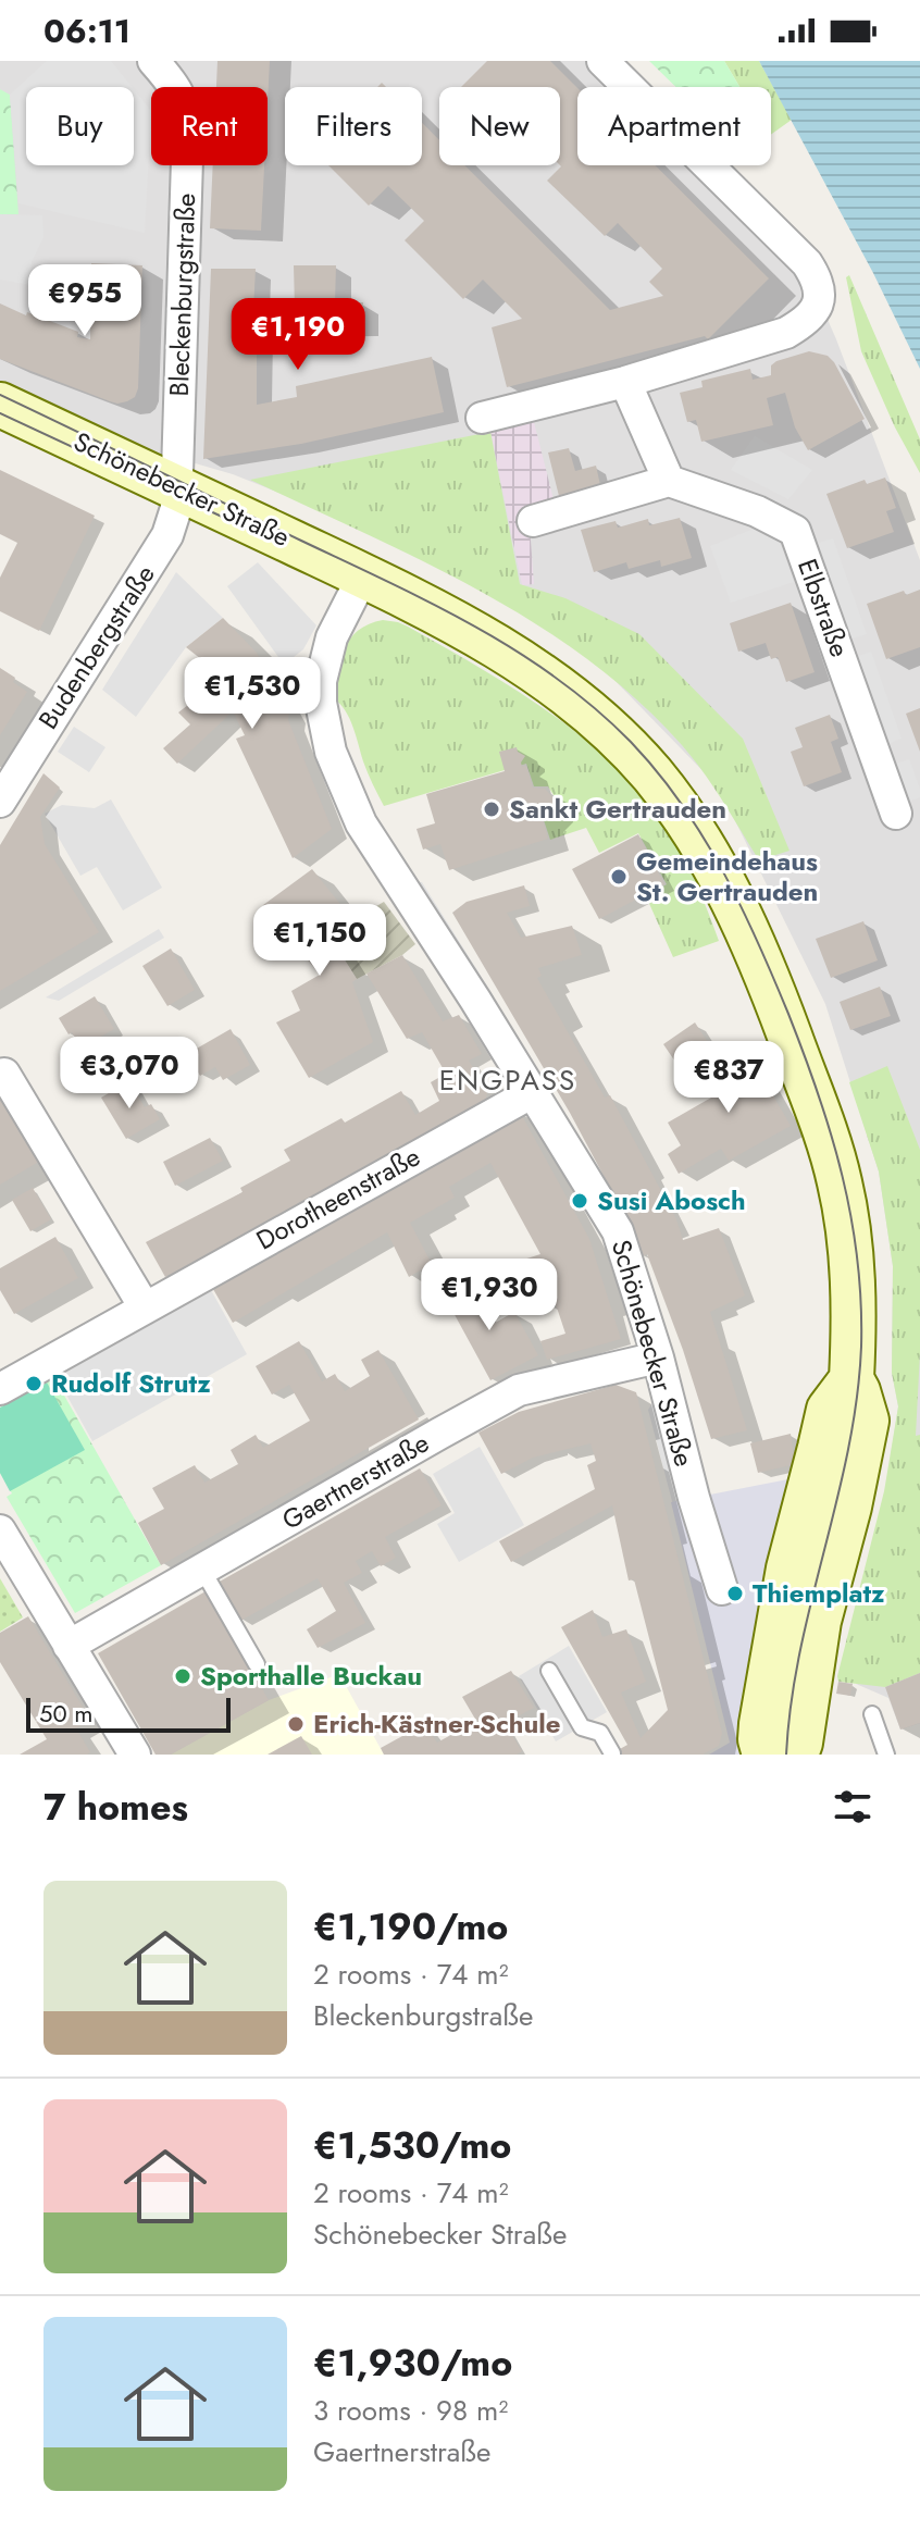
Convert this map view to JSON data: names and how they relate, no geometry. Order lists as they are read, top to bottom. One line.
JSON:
{"streets":{"main road":["Schönebecker Straße"],"street":["Bleckenburgstraße","Elbstraße","Budenbergstraße","Dorotheenstraße","Gaertnerstraße"]},"crossings":[["Bleckenburgstraße","Schönebecker Straße"],["Bleckenburgstraße","Budenbergstraße"],["Schönebecker Straße","Budenbergstraße"],["Schönebecker Straße","Dorotheenstraße"],["Schönebecker Straße","Gaertnerstraße"]],"districts":["ENGPASS"],"places":["Sankt Gertrauden","Gemeindehaus St. Gertrauden","Susi Abosch","Rudolf Strutz","Thiemplatz","Sporthalle Buckau","Erich-Kästner-Schule"],"scale_bar":"50 m","page":{"status":"06:11","chip":["Buy","Rent","Filters","New","Apartment"],"price":["€955","€1,190","€1,530","€1,150","€3,070","€837","€1,930"],"scale":"50 m","heading":"7 homes","list":[{"name":"€1,190/mo","note":"2 rooms · 74 m² · Bleckenburgstraße"},{"name":"€1,530/mo","note":"2 rooms · 74 m² · Schönebecker Straße"},{"name":"€1,930/mo","note":"3 rooms · 98 m² · Gaertnerstraße"}]}}
